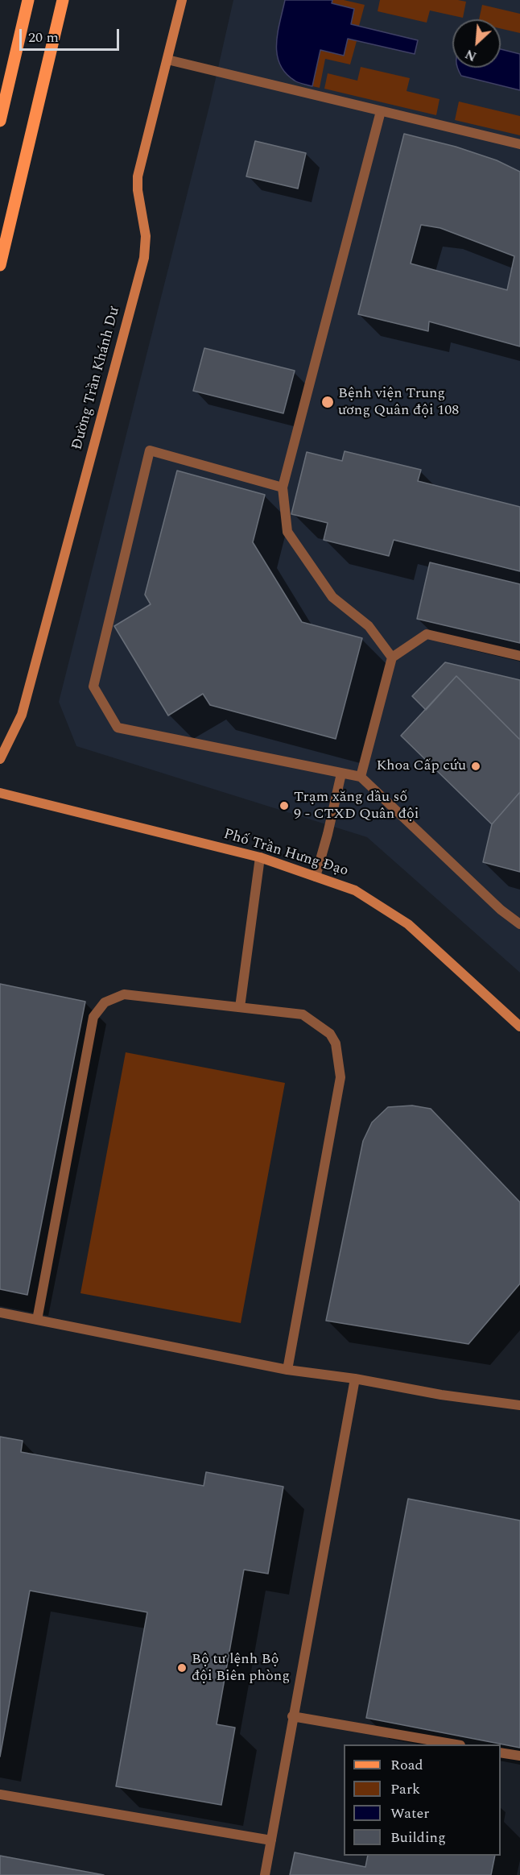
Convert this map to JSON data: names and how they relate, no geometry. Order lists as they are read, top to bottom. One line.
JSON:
{"streets":{"main road":["Đường Trần Khánh Dư","Phố Trần Hưng Đạo"]},"places":["Bệnh viện Trung ương Quân đội 108","Khoa Cấp cứu","Trạm xăng dầu số 9 - CTXD Quân đội","Bộ tư lệnh Bộ đội Biên phòng"],"legend":["Road","Park","Water","Building"],"scale_bar":"20 m","north":"bottom left"}
